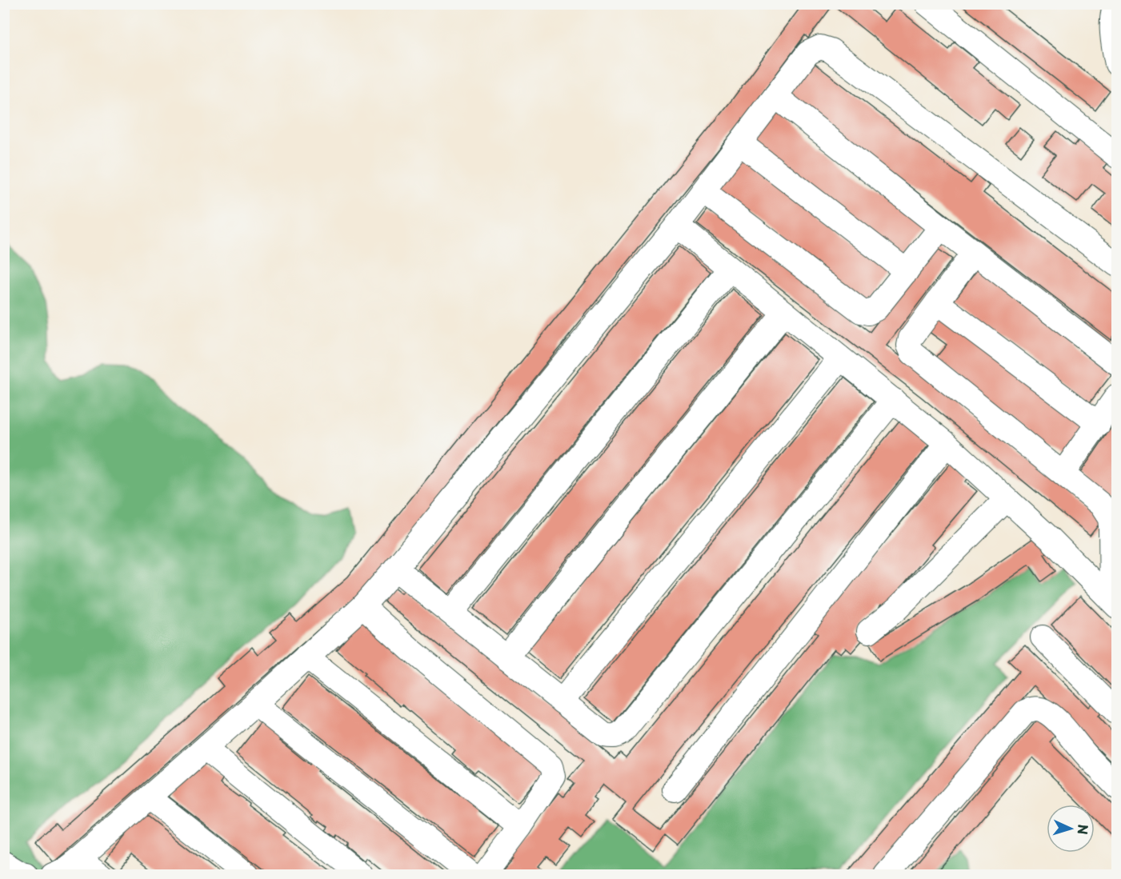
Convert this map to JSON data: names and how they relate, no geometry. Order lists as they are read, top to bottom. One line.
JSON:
{"north":"right"}
